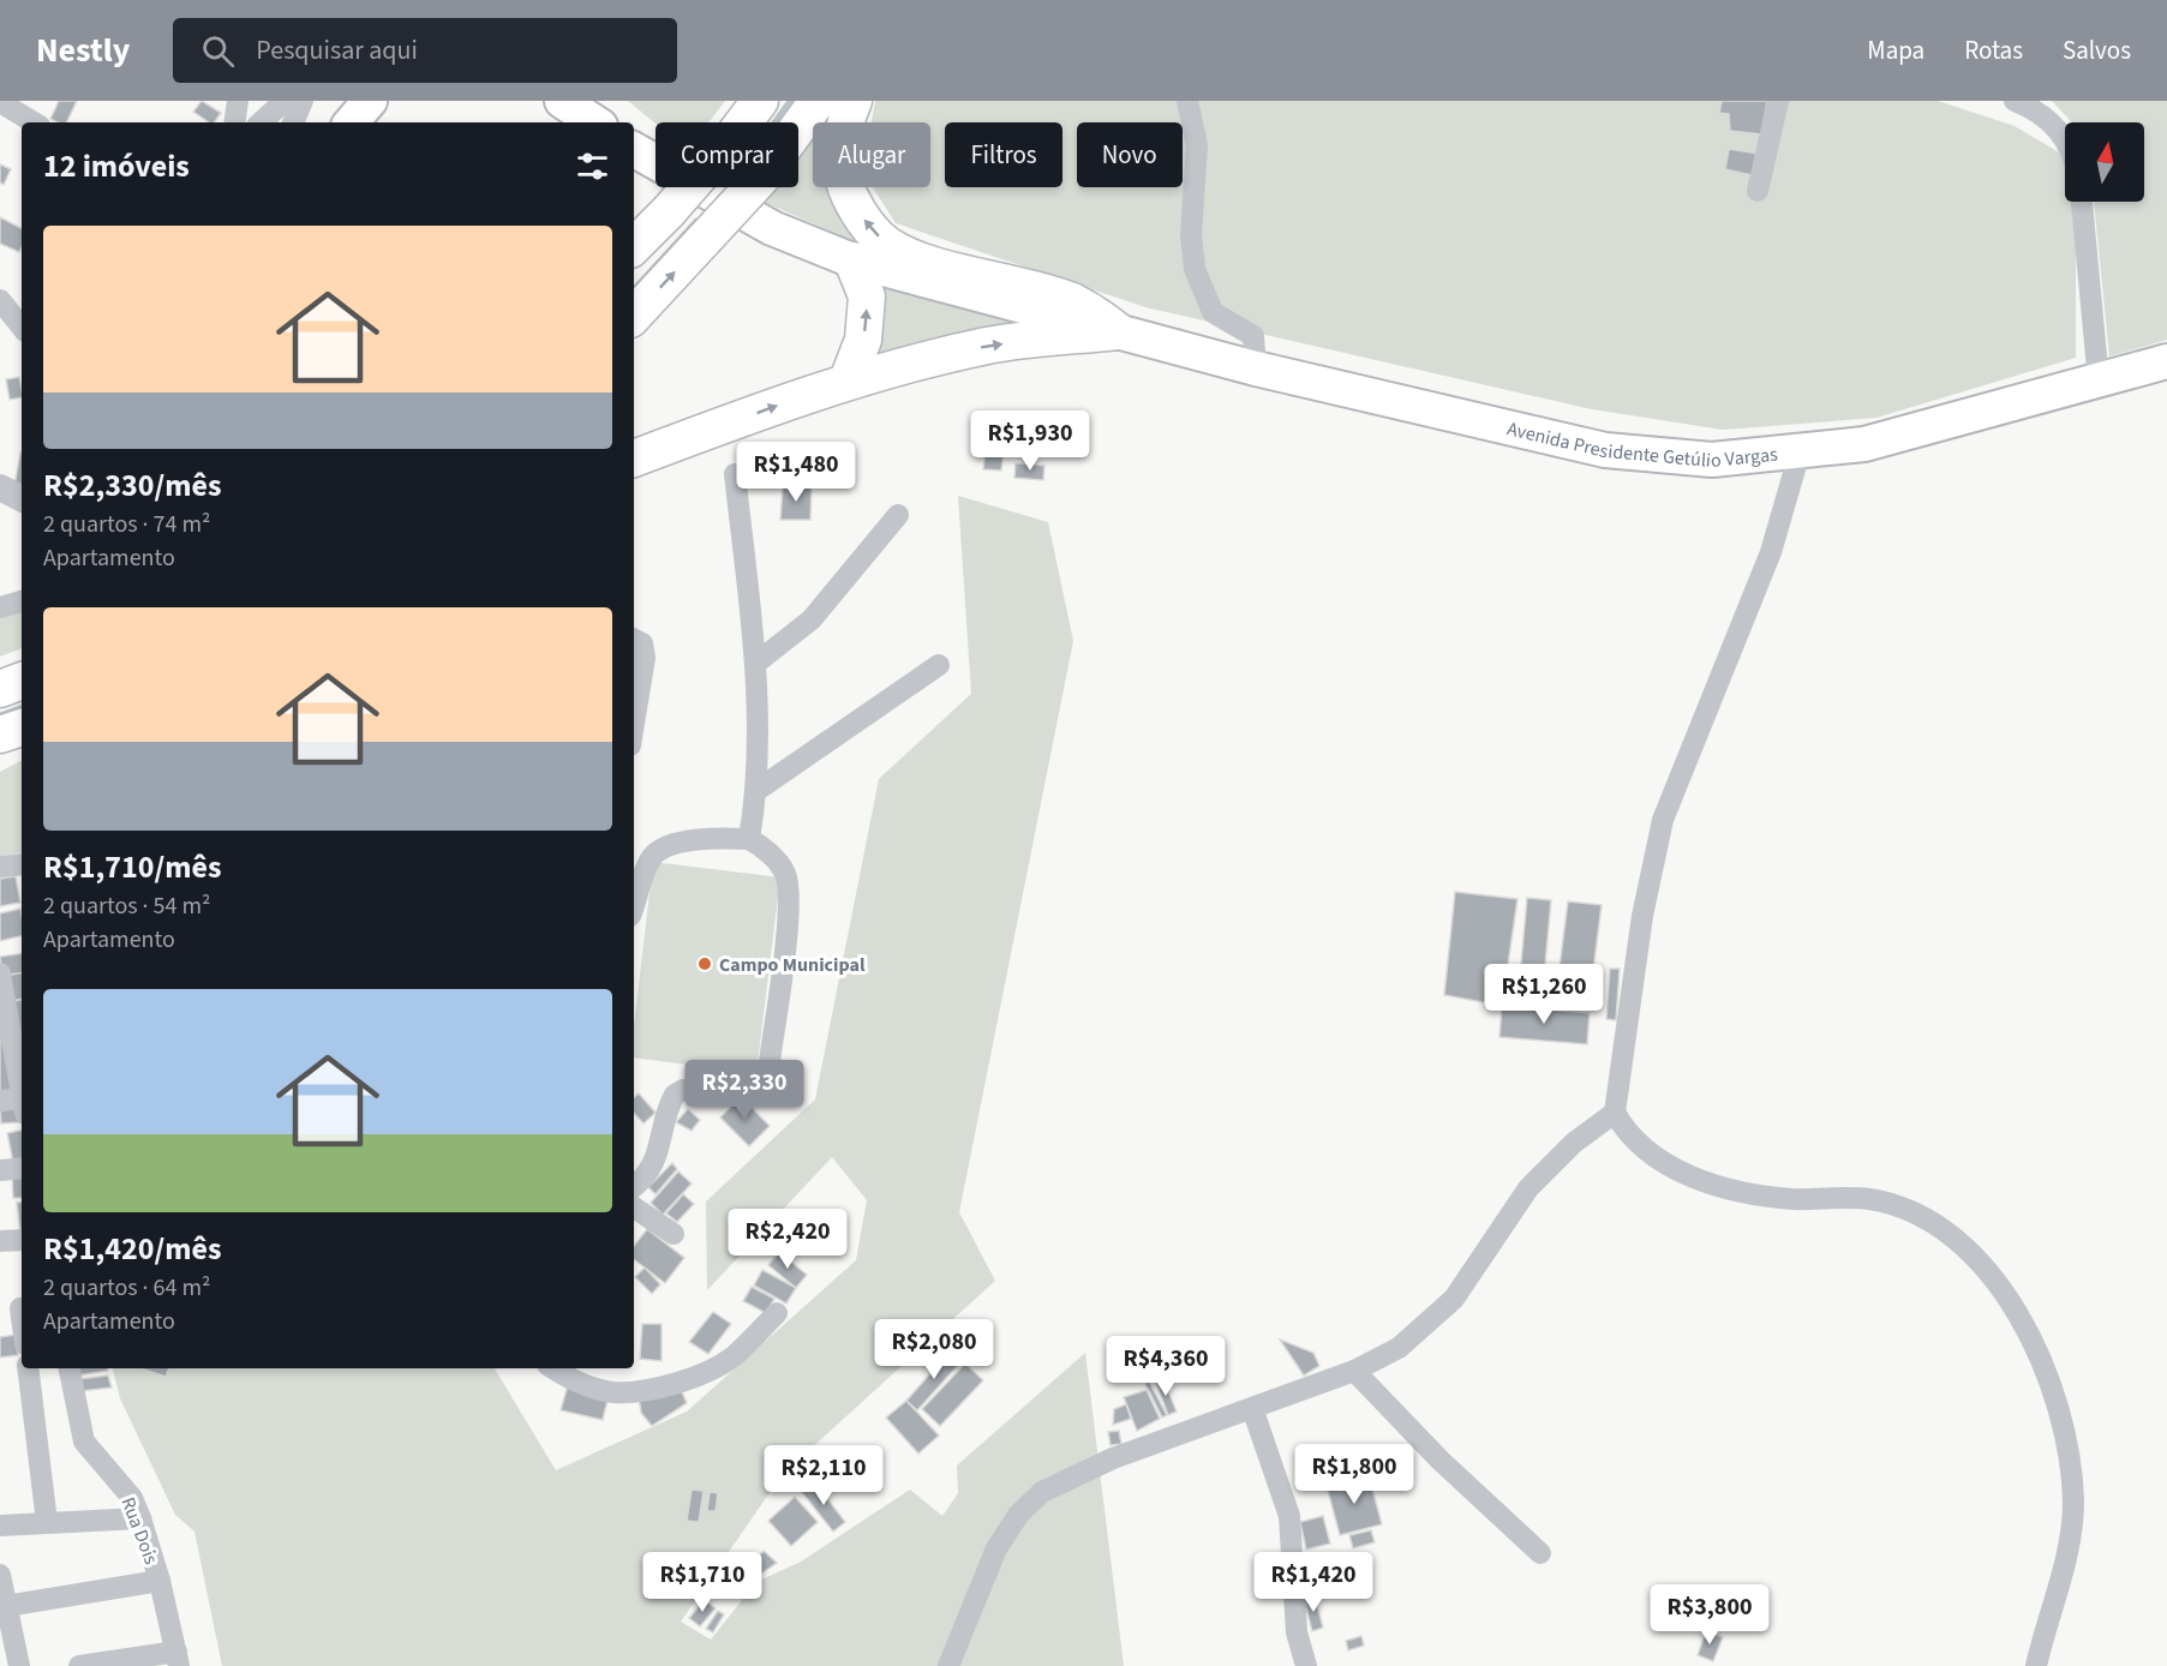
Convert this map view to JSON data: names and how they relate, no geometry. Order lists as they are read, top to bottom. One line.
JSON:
{"streets":{"main road":["Avenida Presidente Getúlio Vargas"],"street":["Rua Dois"]},"places":["Campo Municipal"],"north":"top","page":{"header":"Nestly","search":"Pesquisar aqui","nav":["Mapa","Rotas","Salvos"],"chip":["Comprar","Alugar","Filtros","Novo"],"heading":"12 imóveis","list":[{"name":"R$2,330/mês","note":"2 quartos · 74 m² · Apartamento"},{"name":"R$1,710/mês","note":"2 quartos · 54 m² · Apartamento"},{"name":"R$1,420/mês","note":"2 quartos · 64 m² · Apartamento"}],"price":["R$1,930","R$1,480","R$1,260","R$2,330","R$2,420","R$2,080","R$4,360","R$1,800","R$2,110","R$1,710","R$1,420","R$3,800"]}}
